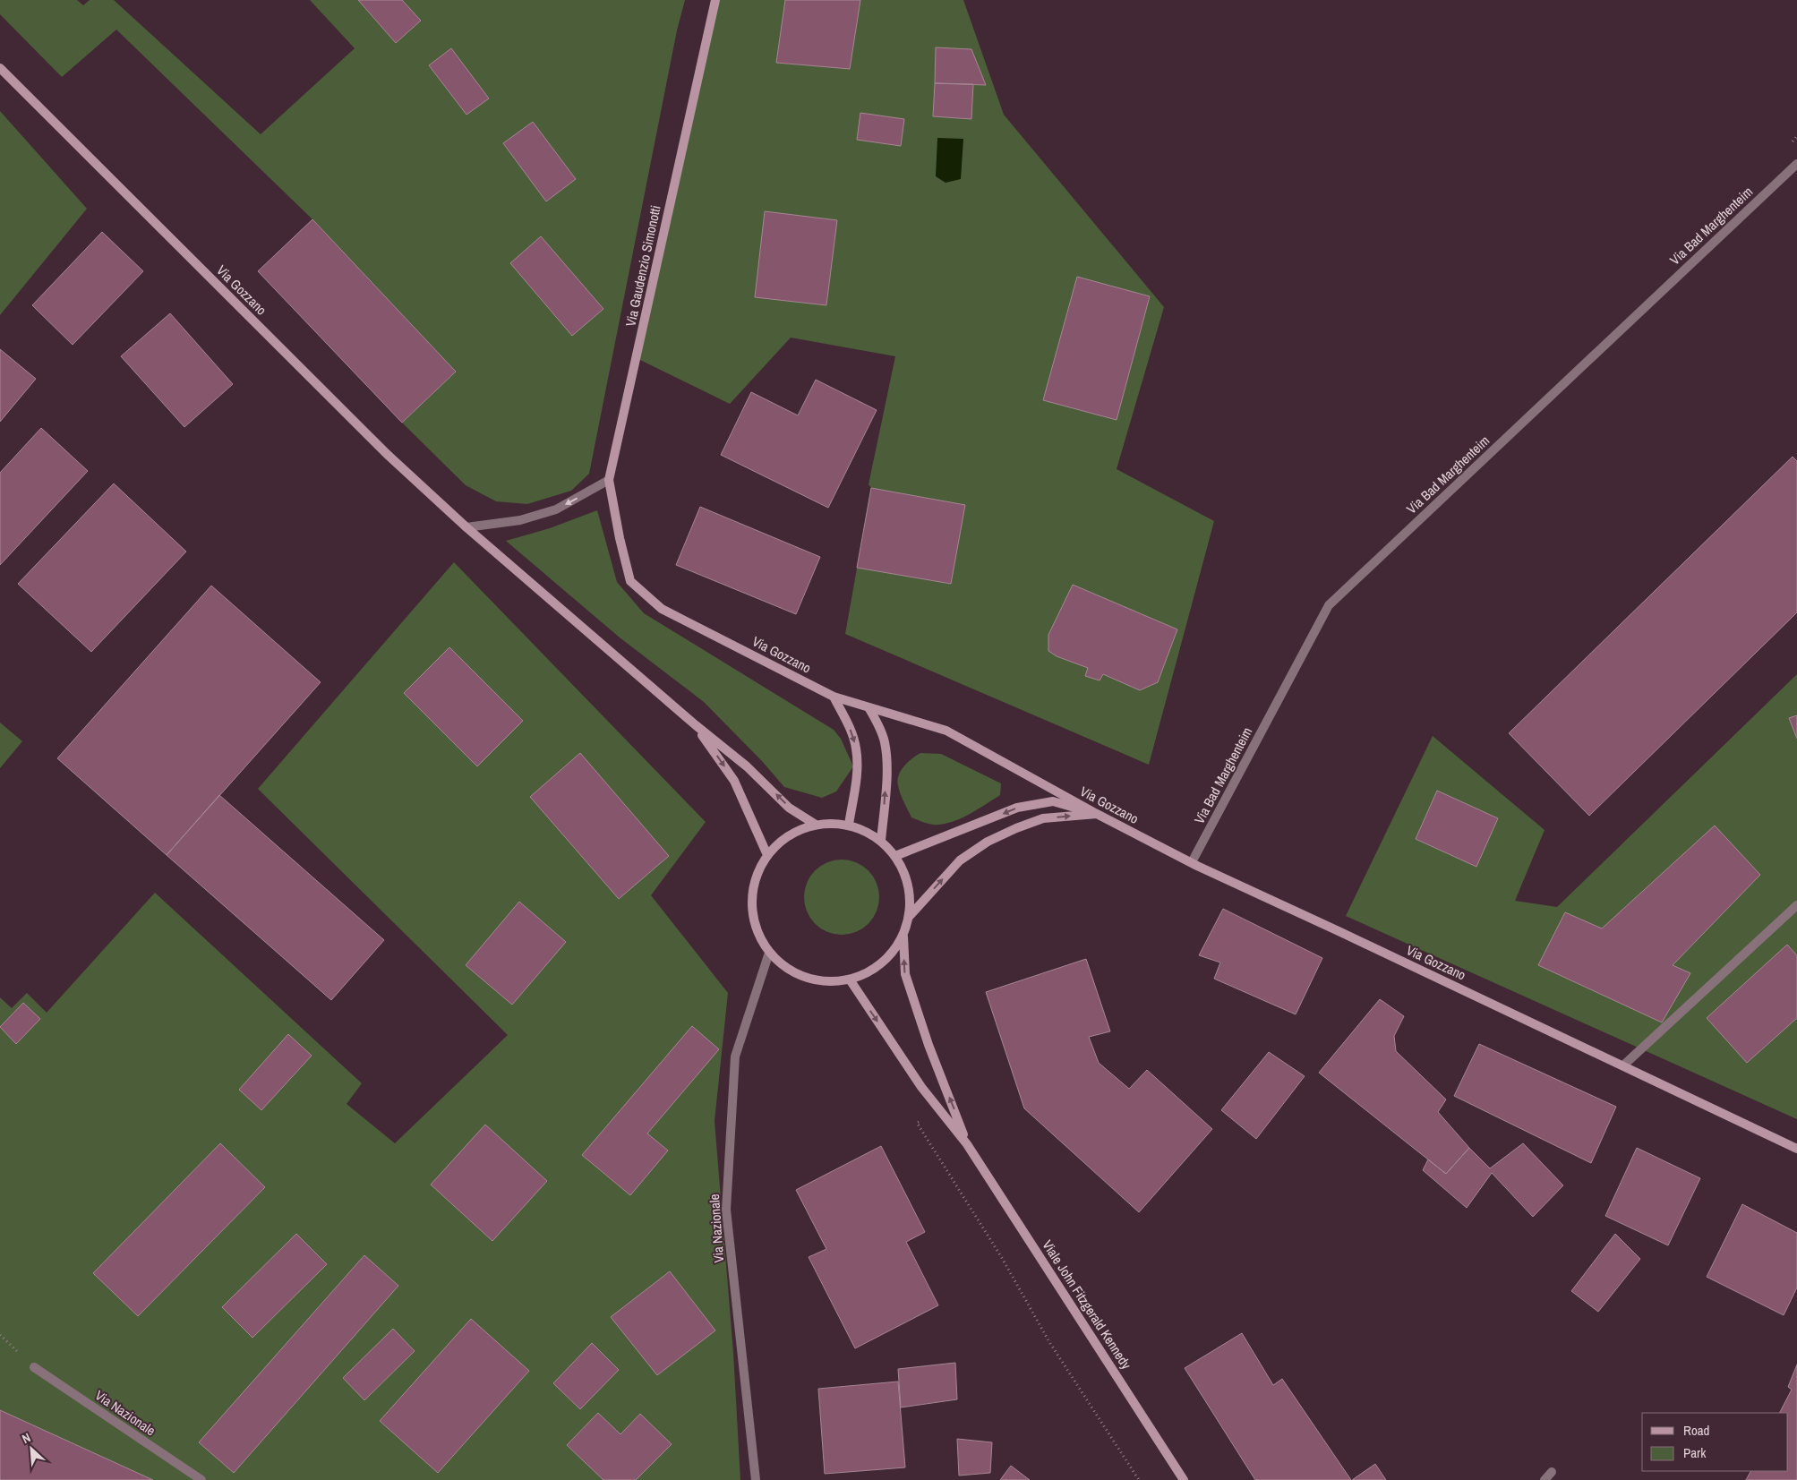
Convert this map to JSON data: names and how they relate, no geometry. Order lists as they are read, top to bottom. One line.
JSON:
{"streets":{"main road":["Via Gaudenzio Simonotti","Via Gozzano","Viale John Fitzgerald Kennedy"],"street":["Via Bad Marghenteim","Via Nazionale"]},"crossings":[["Via Bad Marghenteim","Via Gozzano"],["Via Gaudenzio Simonotti","Via Gozzano"],["Via Gozzano","Via Nazionale"],["Via Gozzano","Viale John Fitzgerald Kennedy"],["Via Nazionale","Viale John Fitzgerald Kennedy"]],"legend":["Road","Park"],"north":"top left"}
